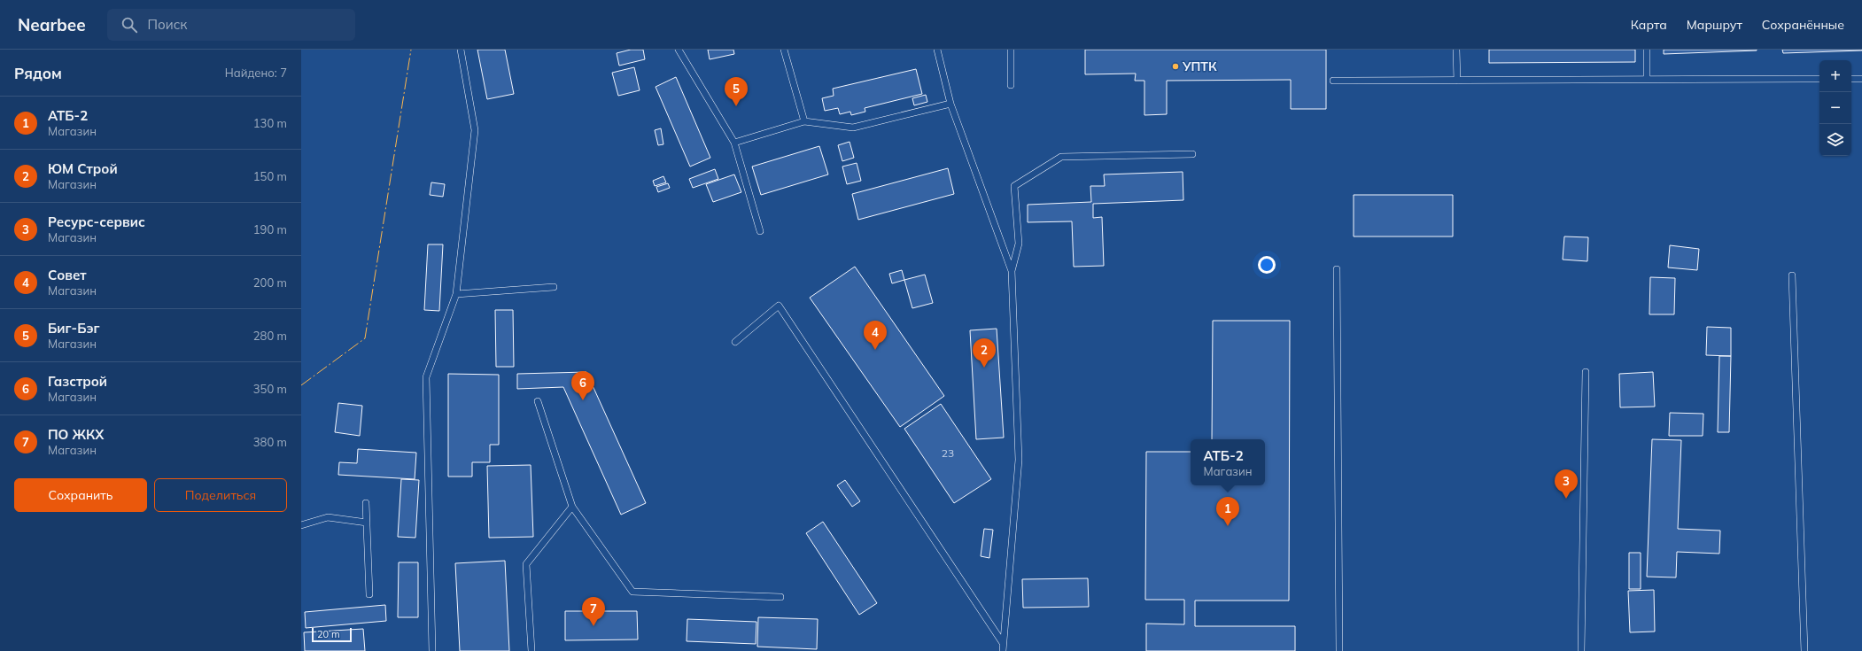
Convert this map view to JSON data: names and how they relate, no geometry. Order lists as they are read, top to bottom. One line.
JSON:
{"places":["УПТК"],"house_numbers":["23"],"scale_bar":"20 m","page":{"header":"Nearbee","search":"Поиск","nav":["Карта","Маршрут","Сохранённые"],"heading":["Рядом","Найдено: 7"],"map_buttons":["+","−"],"pins":["5","4","2","6","3","1","7"],"list":[{"mark":"1","name":"АТБ-2","note":"Магазин","value":"130 m"},{"mark":"2","name":"ЮМ Строй","note":"Магазин","value":"150 m"},{"mark":"3","name":"Ресурс-сервис","note":"Магазин","value":"190 m"},{"mark":"4","name":"Совет","note":"Магазин","value":"200 m"},{"mark":"5","name":"Биг-Бэг","note":"Магазин","value":"280 m"},{"mark":"6","name":"Газстрой","note":"Магазин","value":"350 m"},{"mark":"7","name":"ПО ЖКХ","note":"Магазин","value":"380 m"}],"popup":["АТБ-2","Магазин"],"buttons":["Сохранить","Поделиться"],"scale":"20 m"}}
